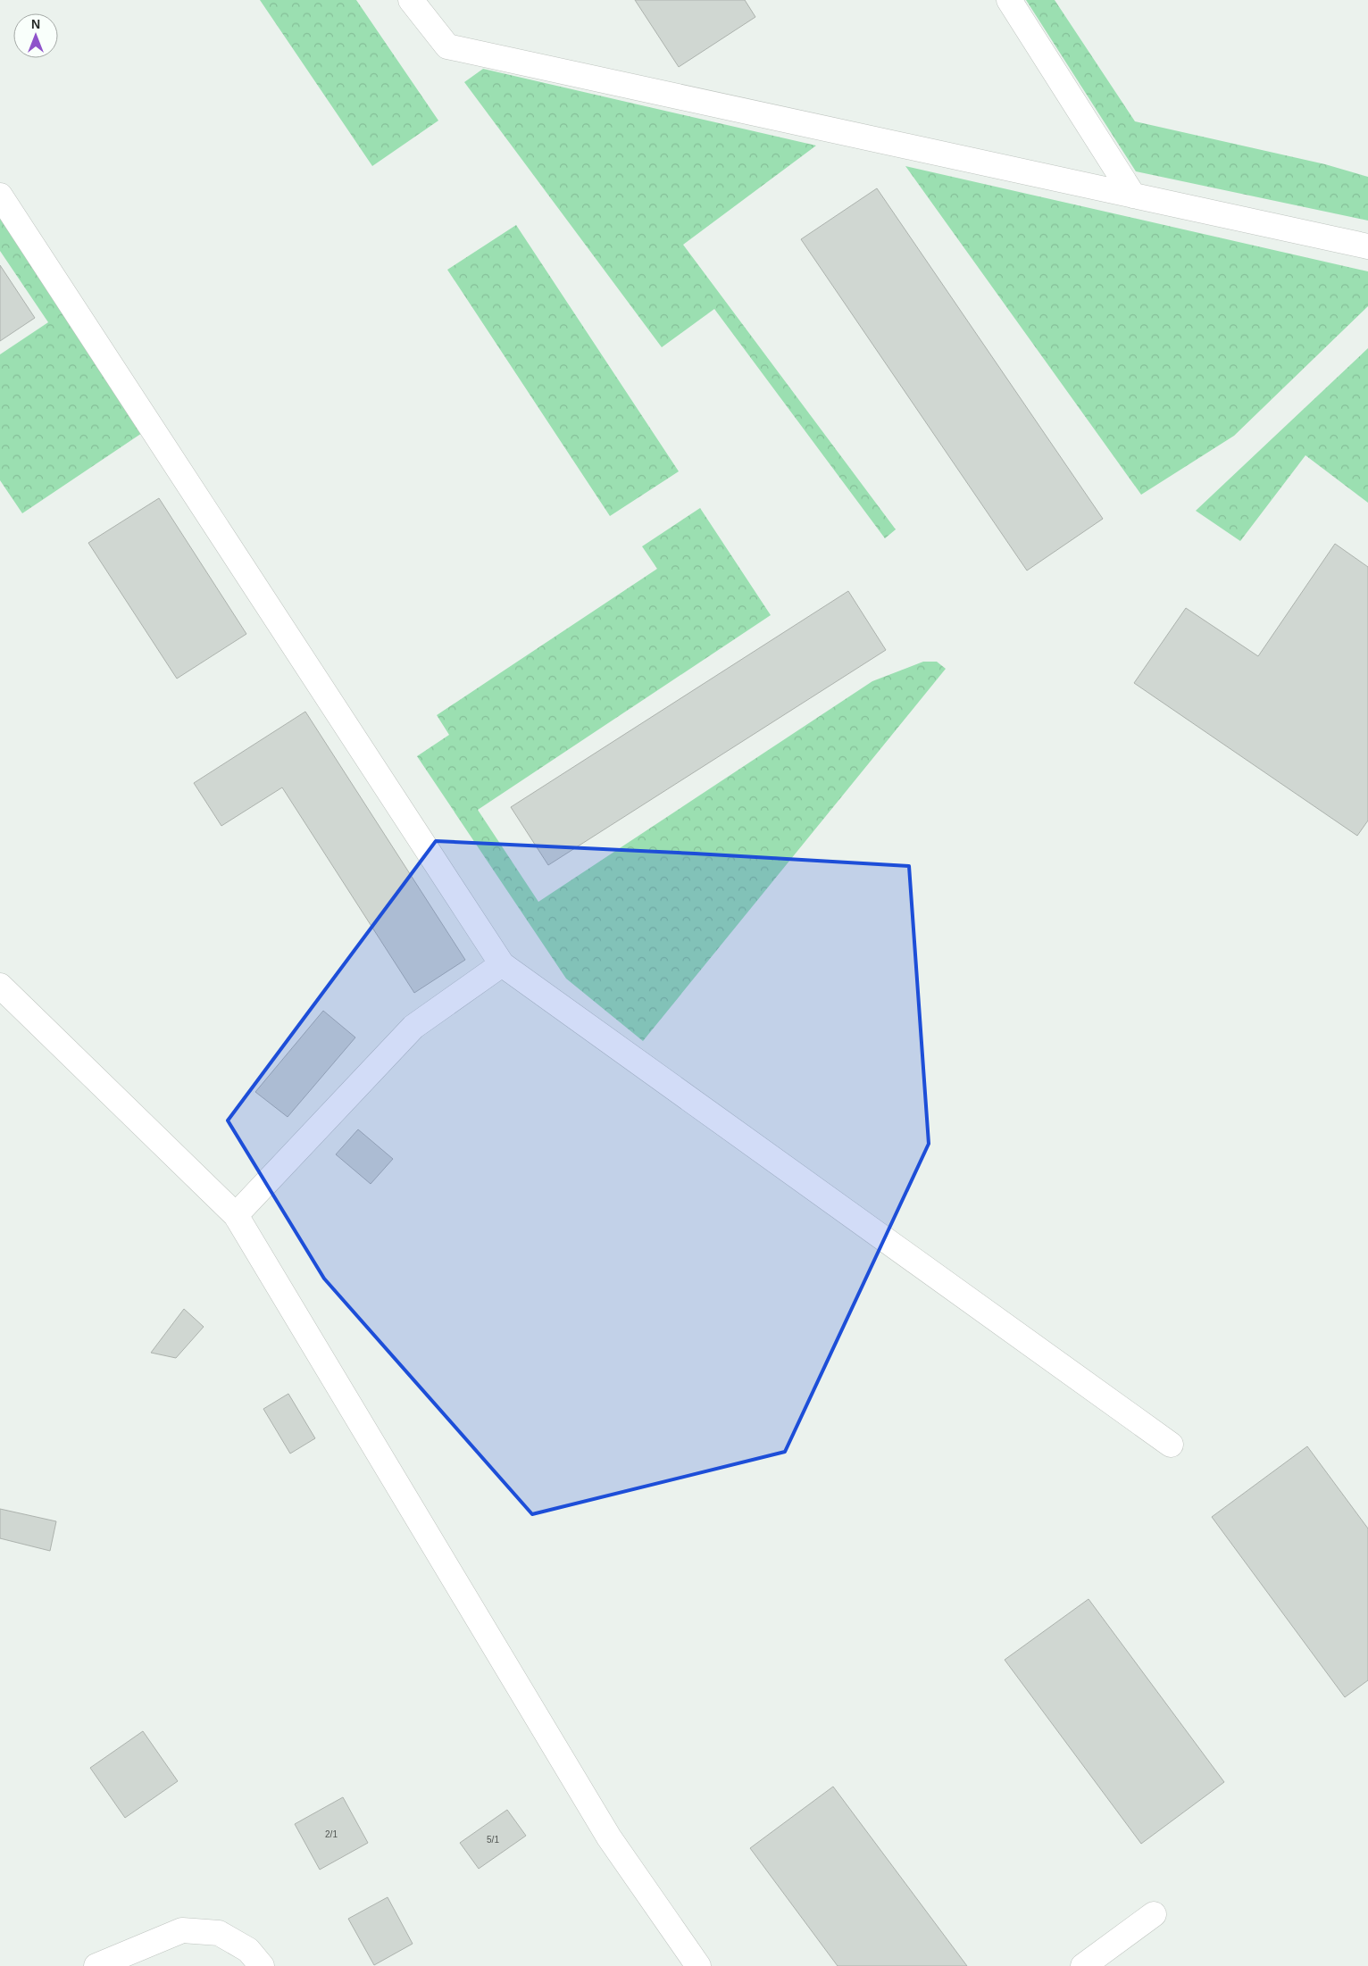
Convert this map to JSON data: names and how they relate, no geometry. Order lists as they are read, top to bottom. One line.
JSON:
{"house_numbers":["2/1","5/1"],"north":"top"}
